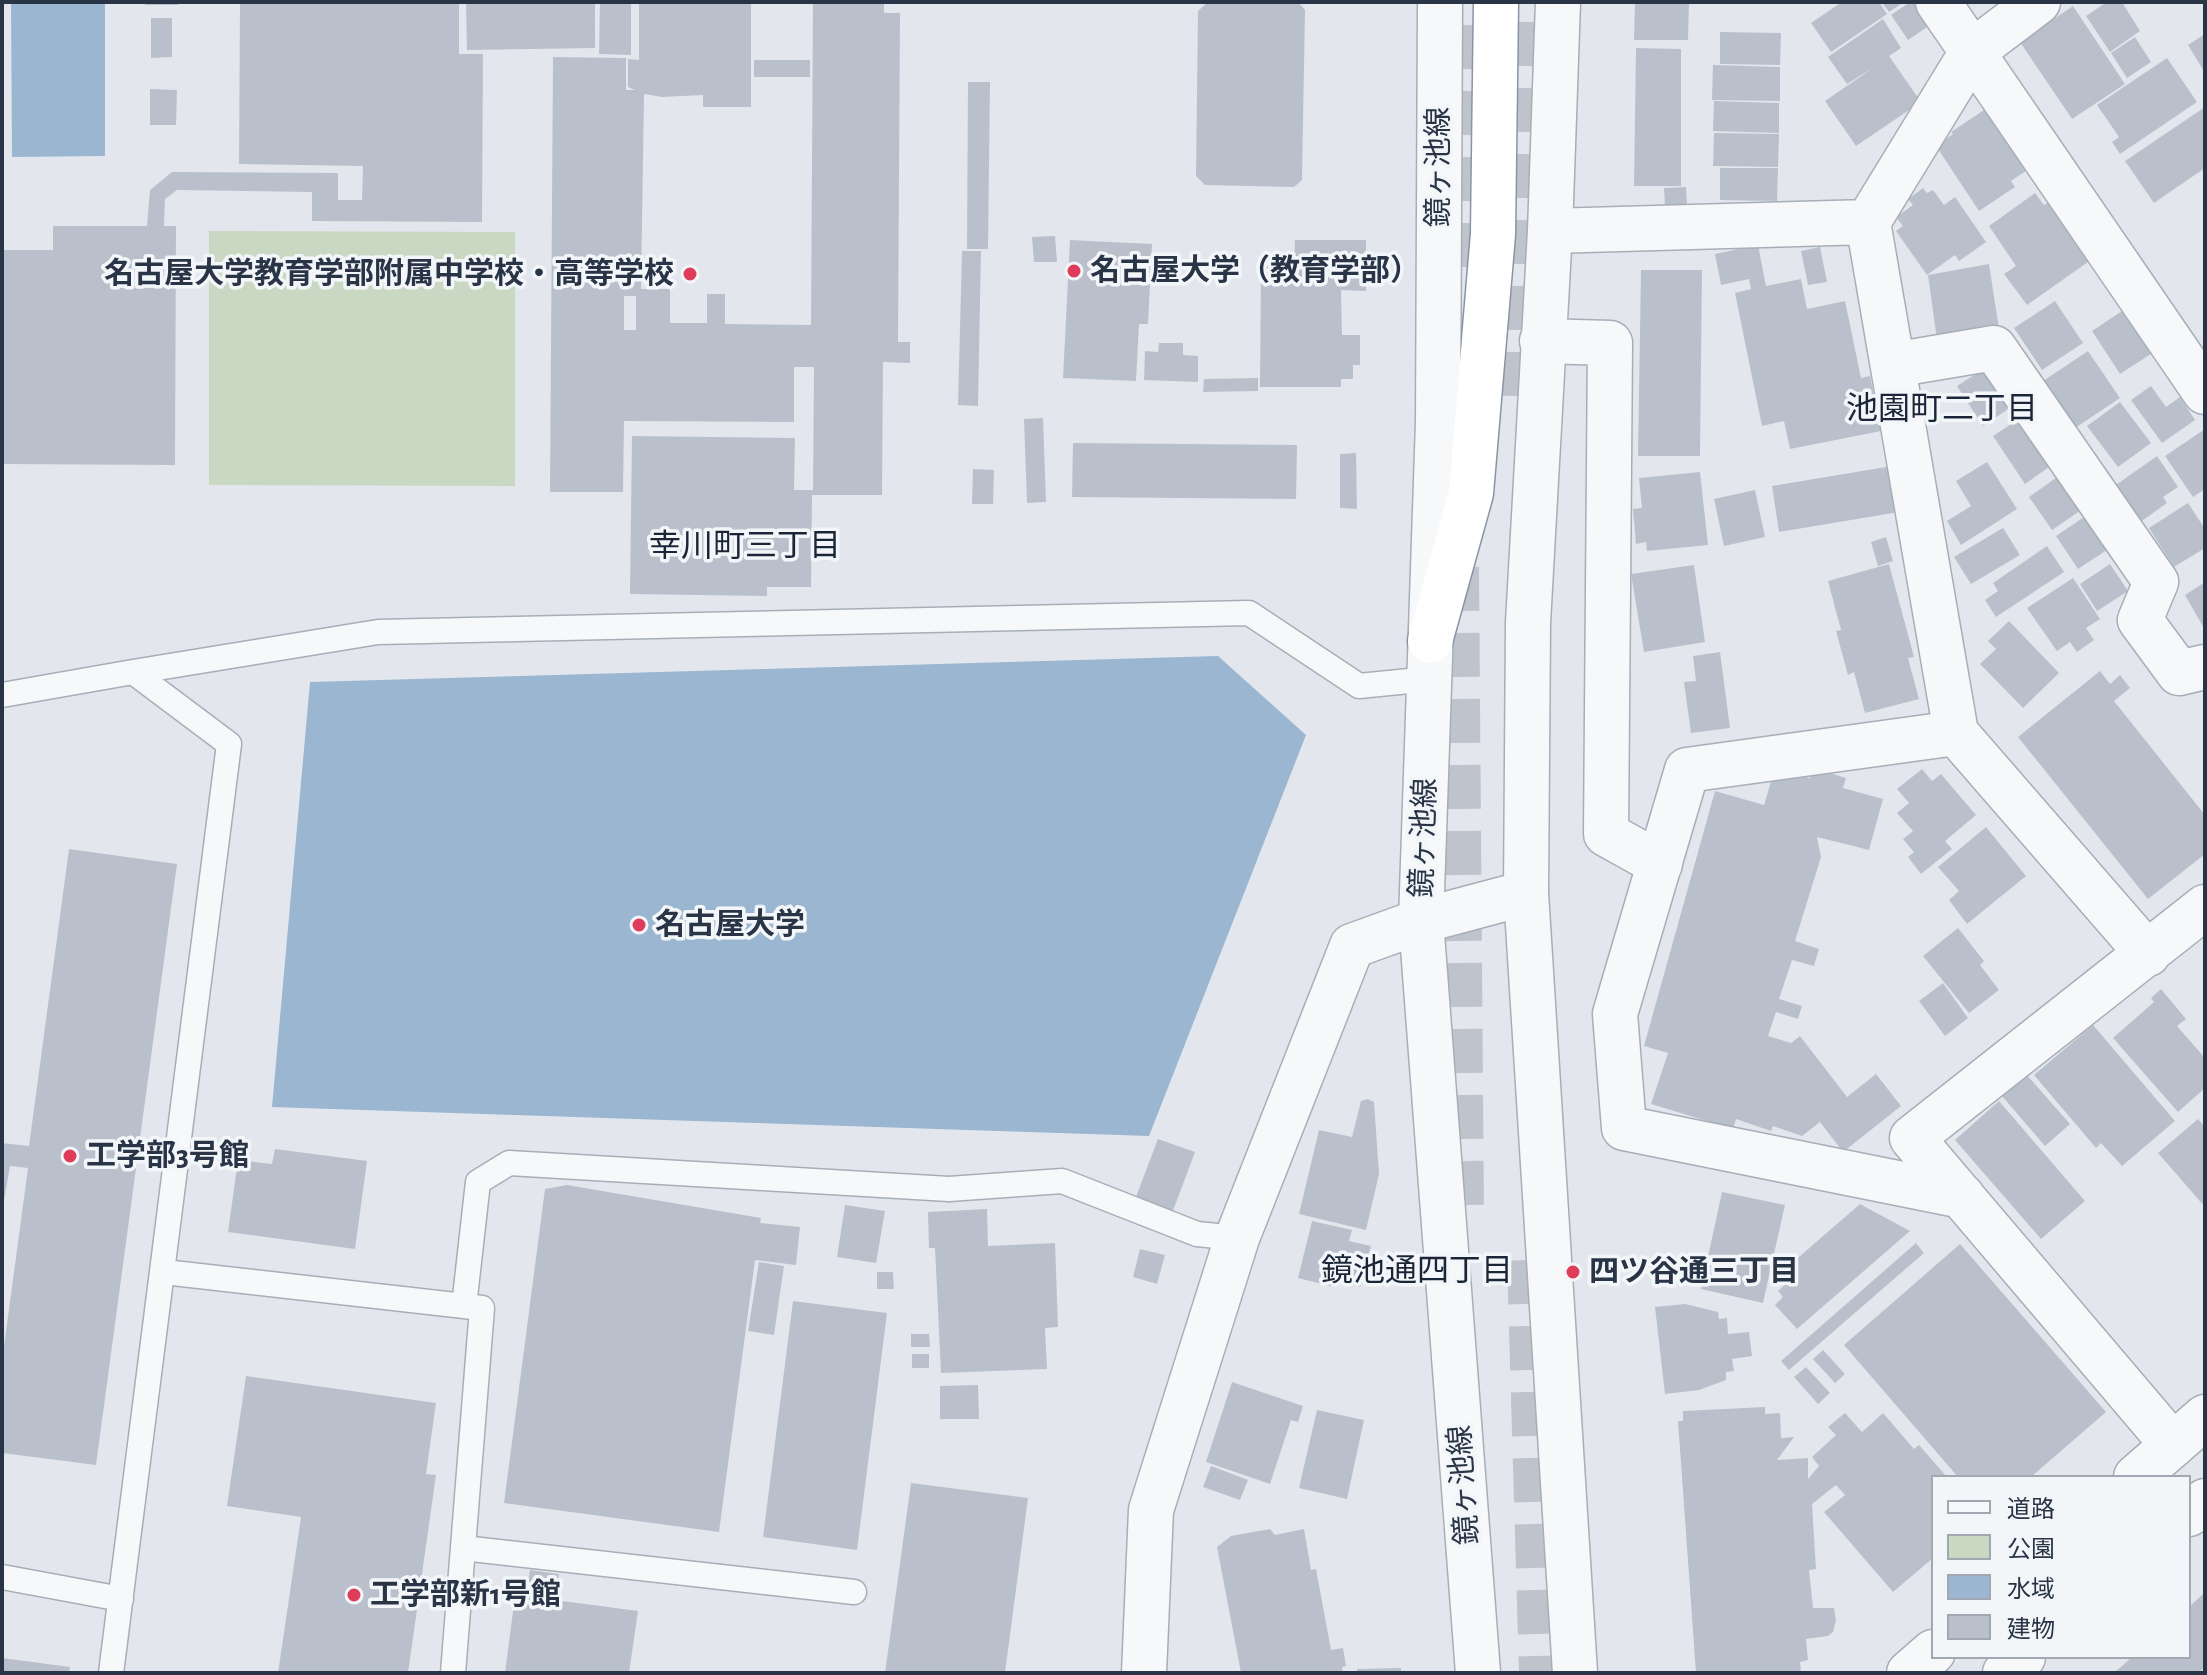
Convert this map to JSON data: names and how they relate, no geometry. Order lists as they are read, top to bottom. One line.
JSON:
{"streets":{"street":["鏡ヶ池線"]},"districts":["池園町二丁目","幸川町三丁目","鏡池通四丁目"],"places":["名古屋大学（教育学部）","名古屋大学教育学部附属中学校・高等学校","名古屋大学","工学部3号館","四ツ谷通三丁目","工学部新1号館"],"legend":["道路","公園","水域","建物"]}
